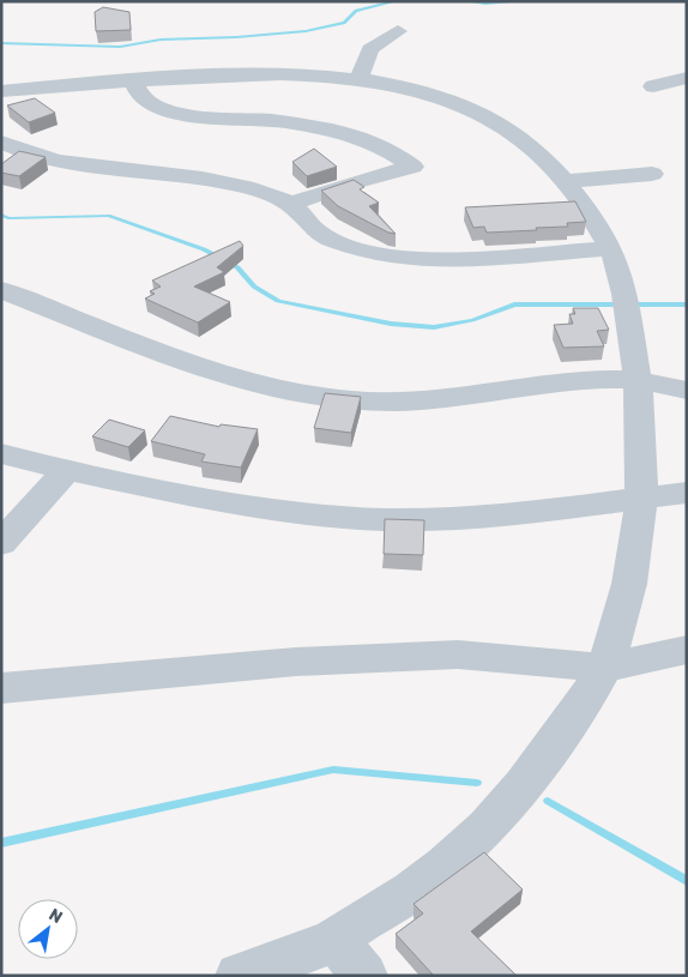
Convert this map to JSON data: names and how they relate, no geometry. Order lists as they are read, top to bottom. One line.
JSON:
{"north":"top right"}
